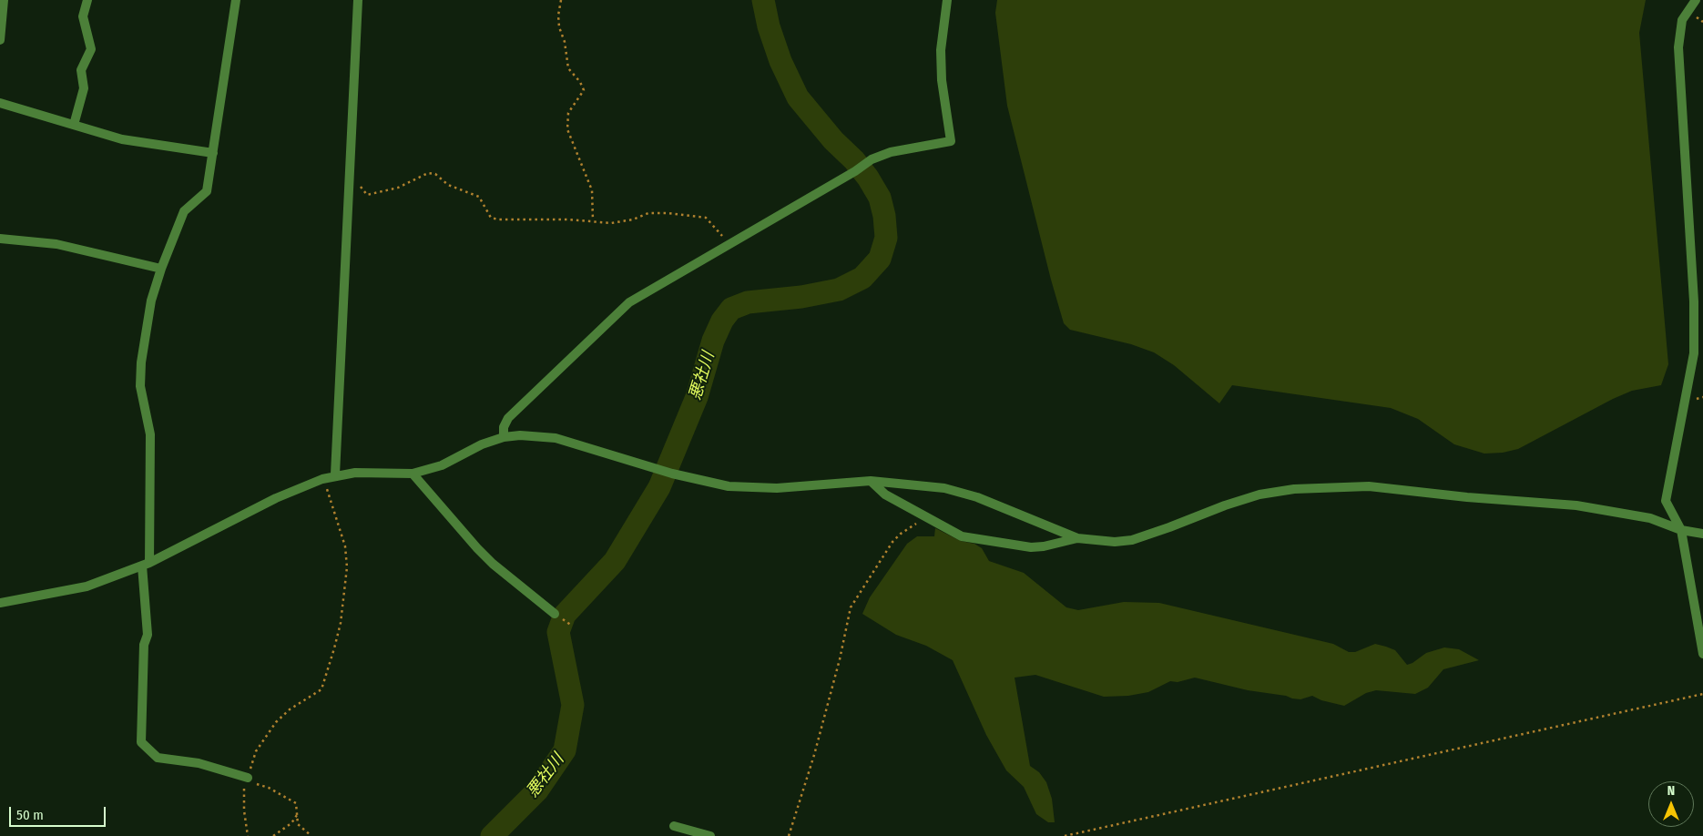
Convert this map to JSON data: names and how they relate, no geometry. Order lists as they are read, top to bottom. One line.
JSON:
{"water":["悪社川"],"scale_bar":"50 m","north":"top"}
